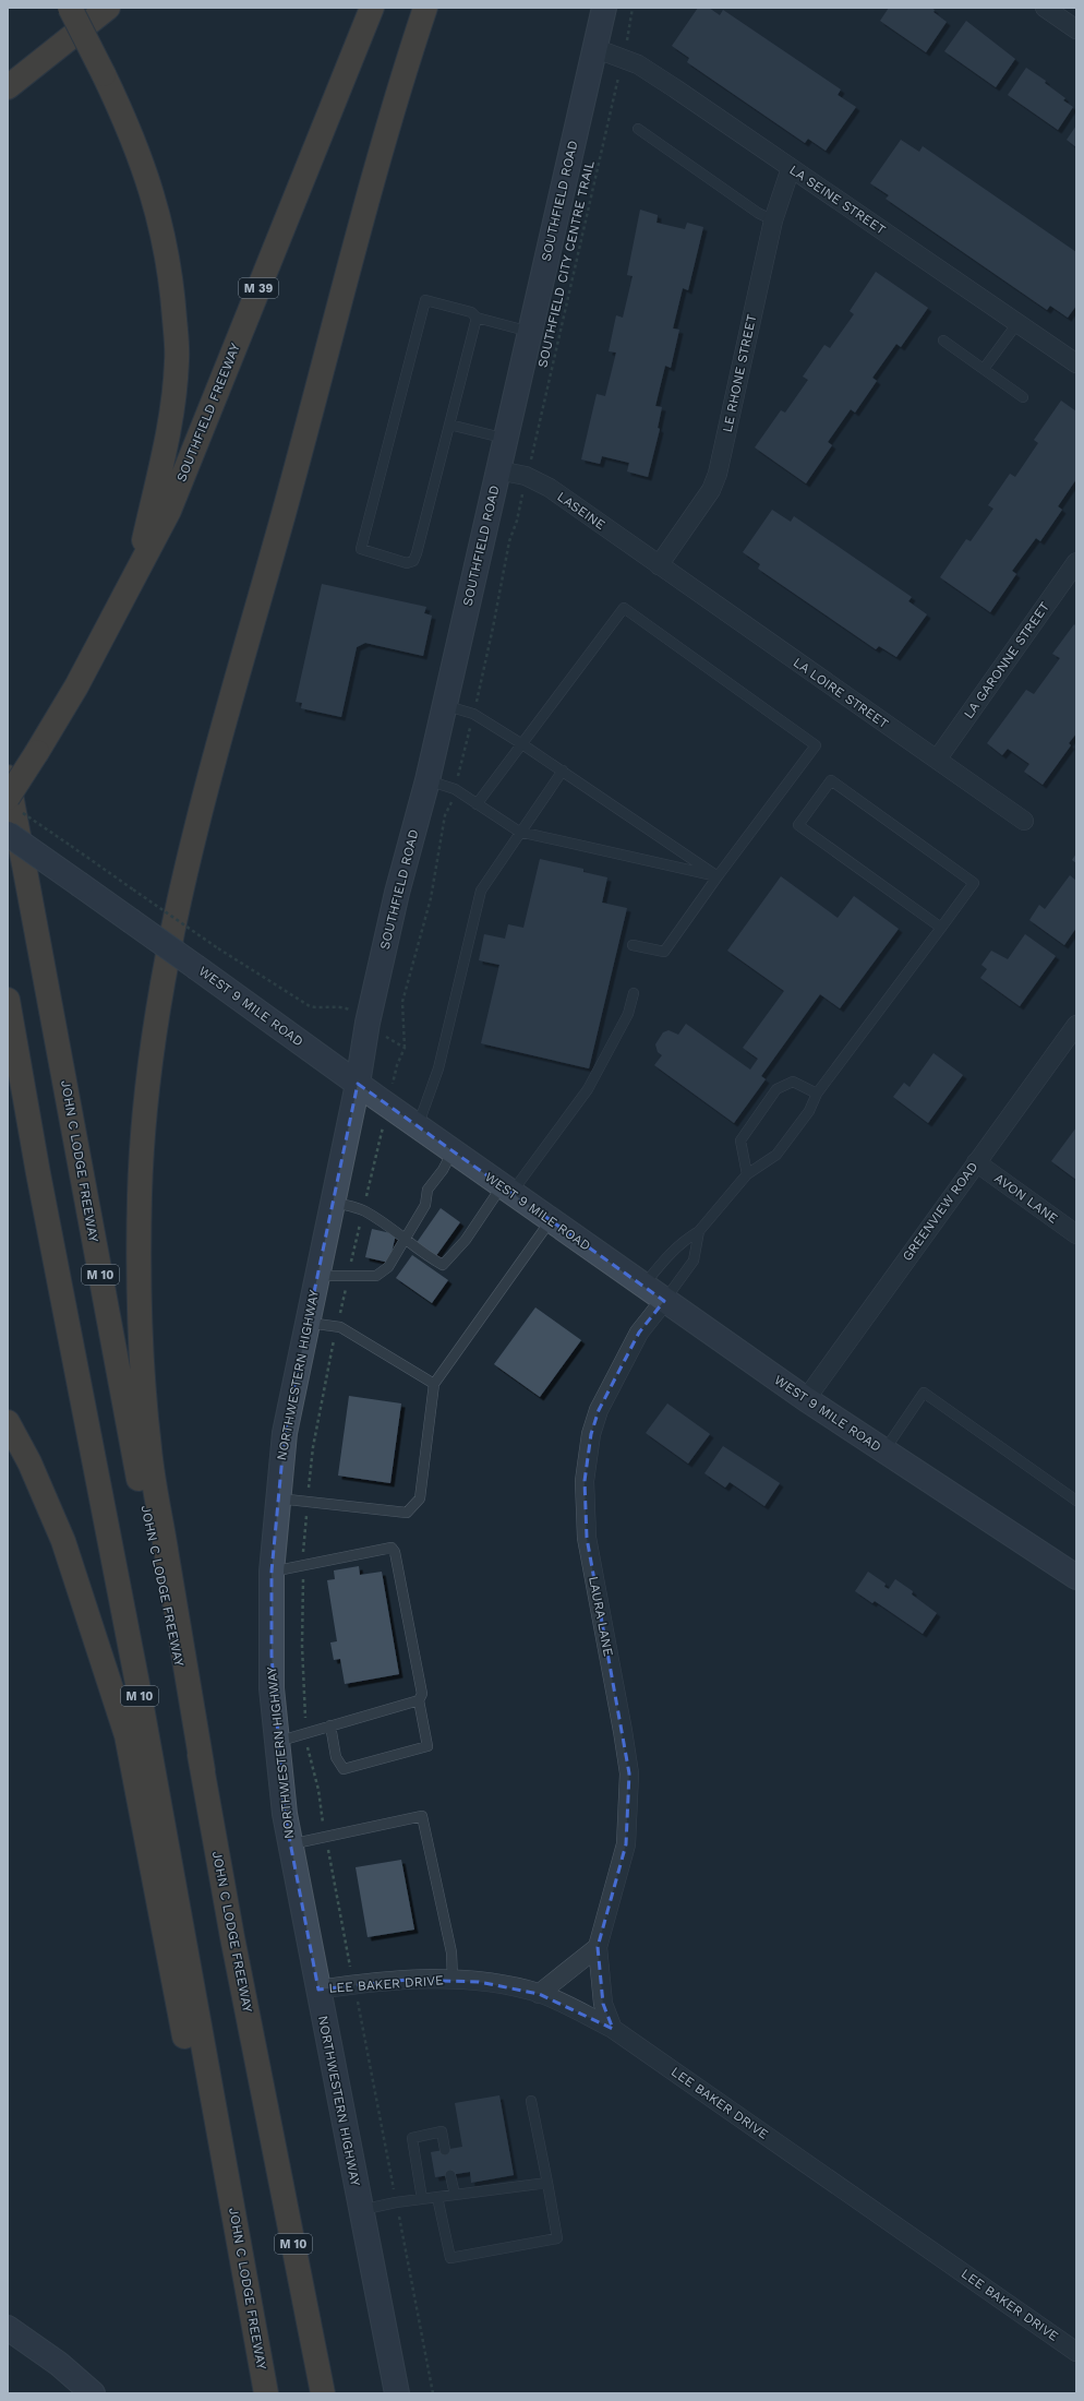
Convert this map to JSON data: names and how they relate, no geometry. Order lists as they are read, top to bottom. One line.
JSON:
{"streets":{"highway":["M 39","SOUTHFIELD FREEWAY","JOHN C LODGE FREEWAY","M 10"],"main road":["SOUTHFIELD ROAD","WEST 9 MILE ROAD","NORTHWESTERN HIGHWAY"],"street":["LA SEINE STREET","LE RHONE STREET","LASEINE","LA GARONNE STREET","LA LOIRE STREET","AVON LANE","GREENVIEW ROAD","LAURA LANE","LEE BAKER DRIVE"],"path":["SOUTHFIELD CITY CENTRE TRAIL"]},"crossings":[["LA SEINE STREET","SOUTHFIELD ROAD"],["LA SEINE STREET","LE RHONE STREET"],["SOUTHFIELD ROAD","LASEINE"],["SOUTHFIELD ROAD","WEST 9 MILE ROAD"],["SOUTHFIELD ROAD","NORTHWESTERN HIGHWAY"],["LE RHONE STREET","LASEINE"],["LE RHONE STREET","LA LOIRE STREET"],["LASEINE","LA LOIRE STREET"],["LA GARONNE STREET","LA LOIRE STREET"],["WEST 9 MILE ROAD","GREENVIEW ROAD"],["WEST 9 MILE ROAD","NORTHWESTERN HIGHWAY"],["WEST 9 MILE ROAD","LAURA LANE"],["AVON LANE","GREENVIEW ROAD"],["NORTHWESTERN HIGHWAY","LEE BAKER DRIVE"],["LAURA LANE","LEE BAKER DRIVE"]]}
